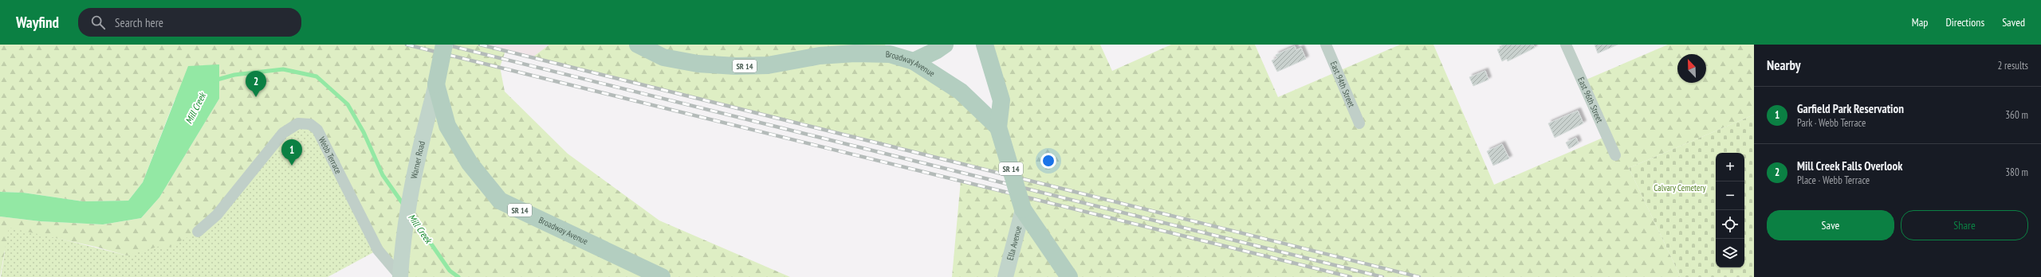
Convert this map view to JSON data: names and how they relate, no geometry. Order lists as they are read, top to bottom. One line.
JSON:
{"streets":{"main road":["Broadway Avenue","SR 14","Warner Road","Ella Avenue"],"street":["East 94th Street","East 96th Street","Webb Terrace"]},"crossings":[["Broadway Avenue","Warner Road"],["Broadway Avenue","Ella Avenue"],["Webb Terrace","Warner Road"]],"water":["Mill Creek"],"parks":["Calvary Cemetery"],"north":"top left","page":{"header":"Wayfind","search":"Search here","nav":["Map","Directions","Saved"],"heading":["Nearby","2 results"],"pins":["2","1"],"list":[{"mark":"1","name":"Garfield Park Reservation","note":"Park · Webb Terrace","value":"360 m"},{"mark":"2","name":"Mill Creek Falls Overlook","note":"Place · Webb Terrace","value":"380 m"}],"map_buttons":["+","−"],"buttons":["Save","Share"]}}
